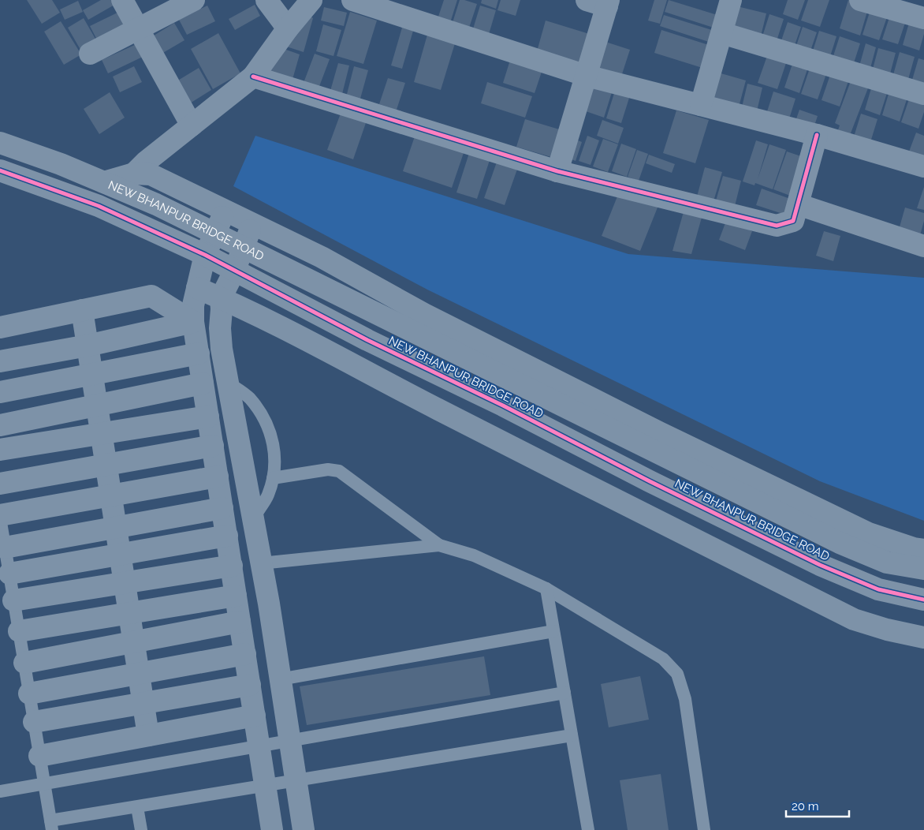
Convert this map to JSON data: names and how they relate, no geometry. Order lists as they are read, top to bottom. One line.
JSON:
{"streets":{"street":["NEW BHANPUR BRIDGE ROAD"]},"scale_bar":"20 m"}
